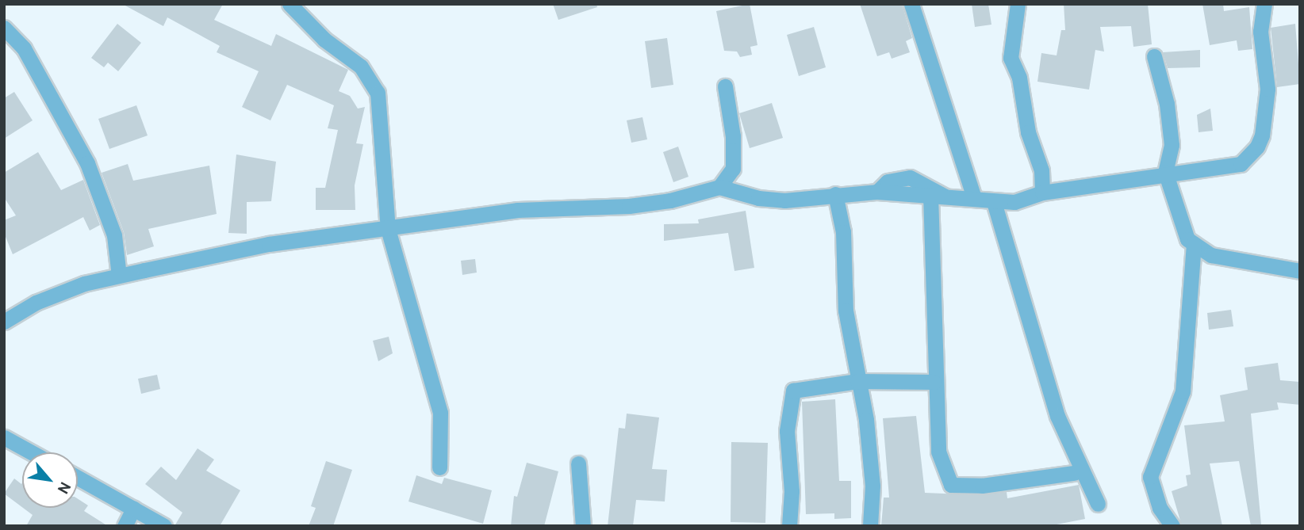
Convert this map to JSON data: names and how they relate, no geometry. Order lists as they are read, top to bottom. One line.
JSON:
{"north":"bottom right"}
